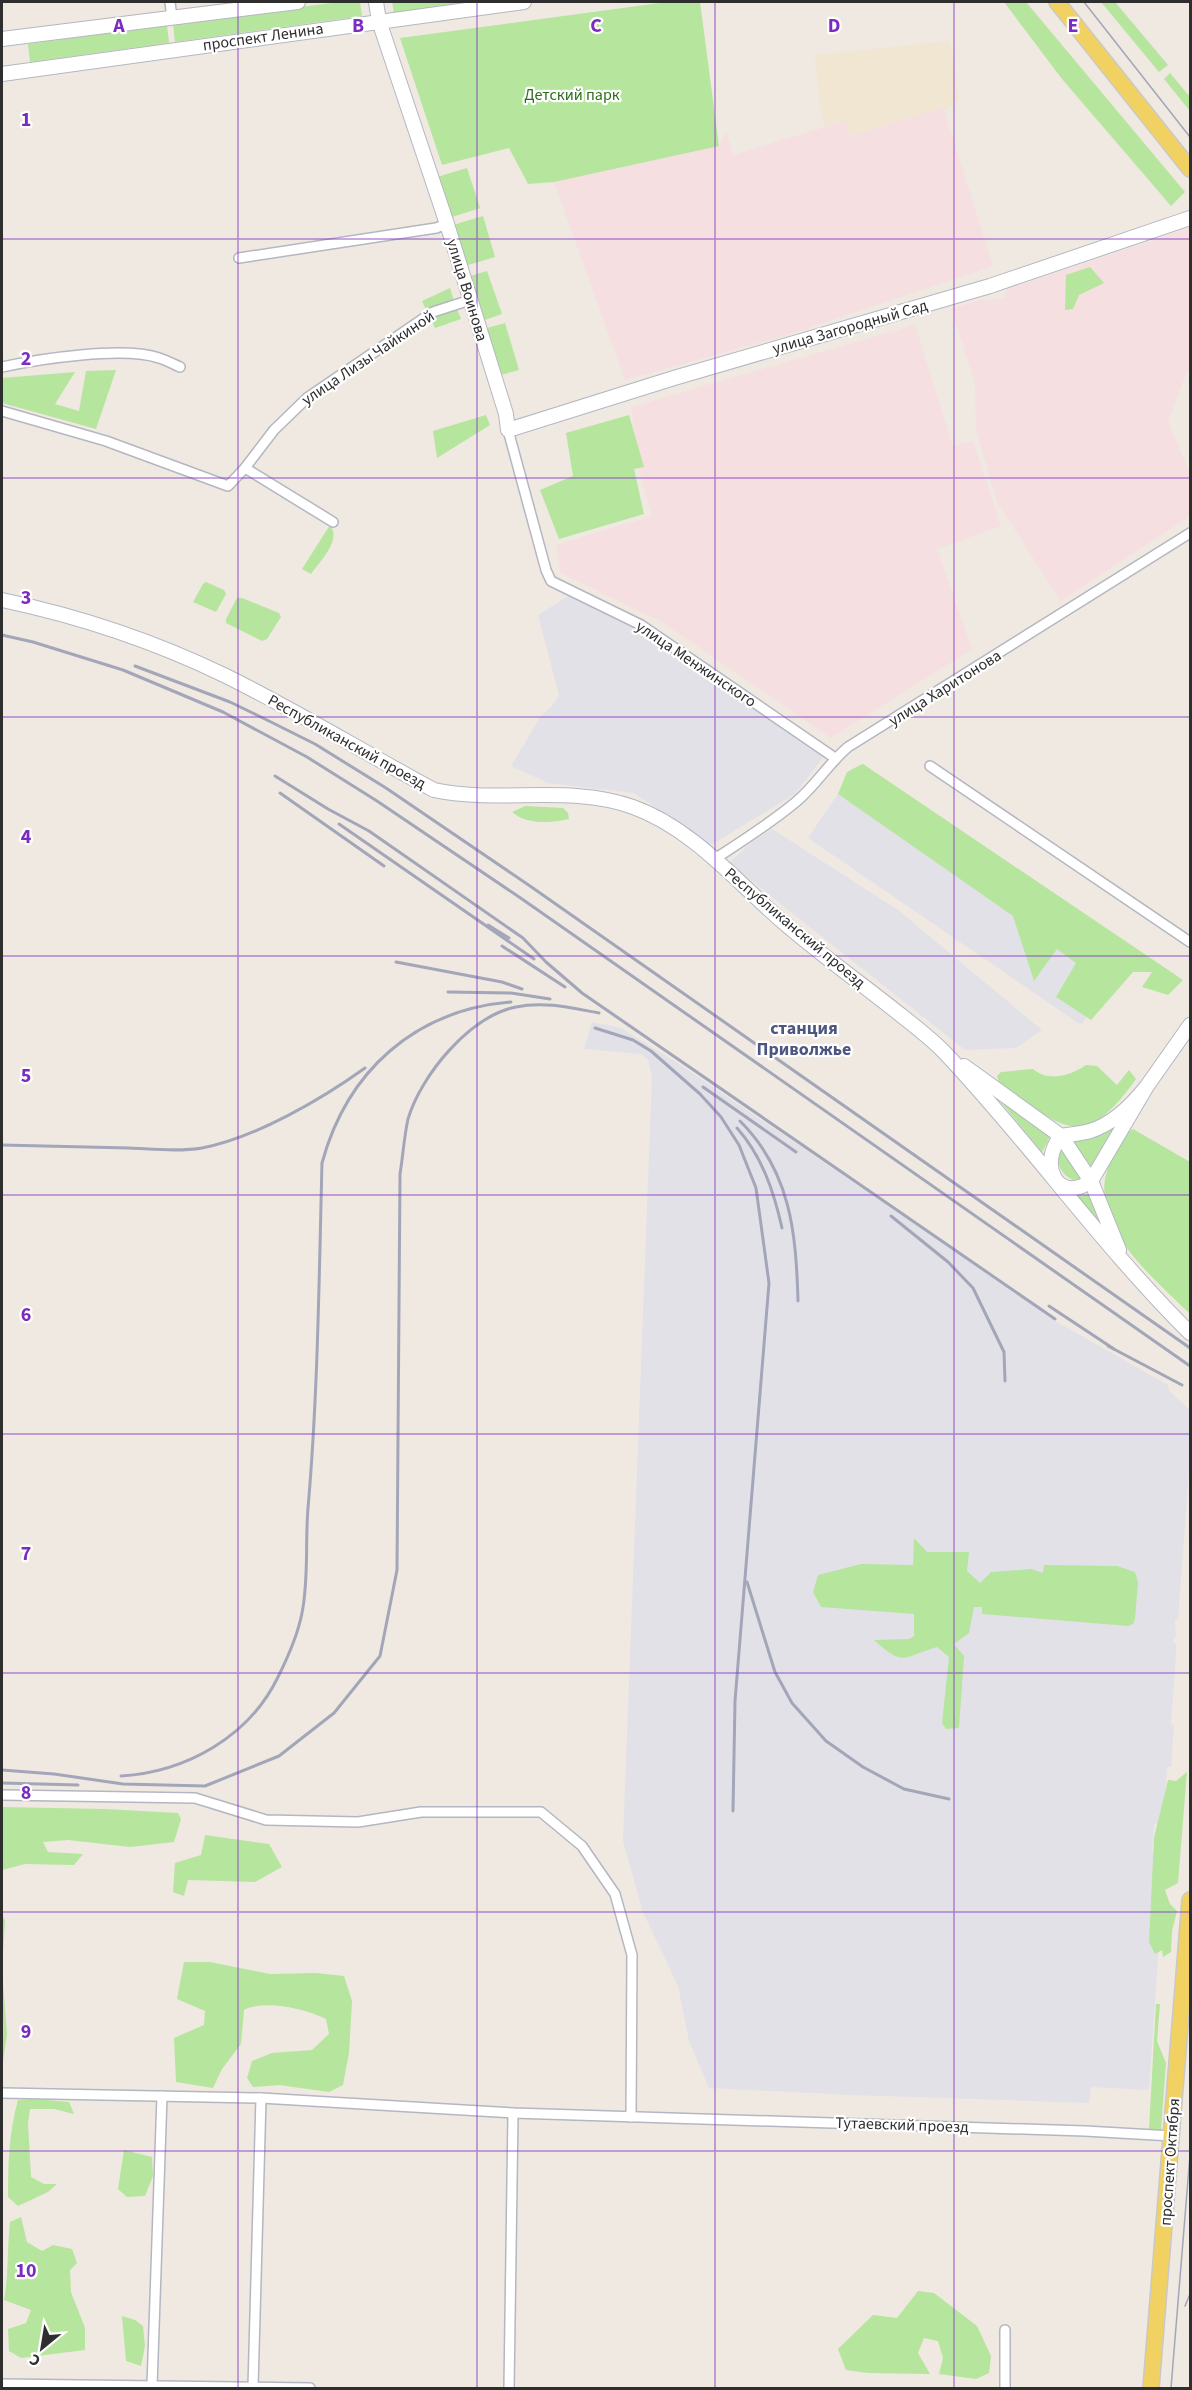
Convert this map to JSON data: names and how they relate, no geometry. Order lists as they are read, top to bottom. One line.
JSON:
{"streets":{"main road":["проспект Ленина","улица Воинова","улица Загородный Сад","Республиканский проезд","проспект Октября"],"street":["улица Лизы Чайкиной","улица Менжинского","улица Харитонова","Тутаевский проезд"]},"crossings":[["проспект Ленина","улица Воинова"],["улица Воинова","улица Загородный Сад"],["улица Воинова","улица Лизы Чайкиной"],["улица Воинова","улица Менжинского"],["улица Менжинского","улица Харитонова"],["улица Харитонова","Республиканский проезд"],["Тутаевский проезд","проспект Октября"]],"districts":["станция Приволжье"],"parks":["Детский парк"],"north":"bottom left","grid":{"columns":["A","B","C","D","E"],"rows":["1","2","3","4","5","6","7","8","9","10"]}}
